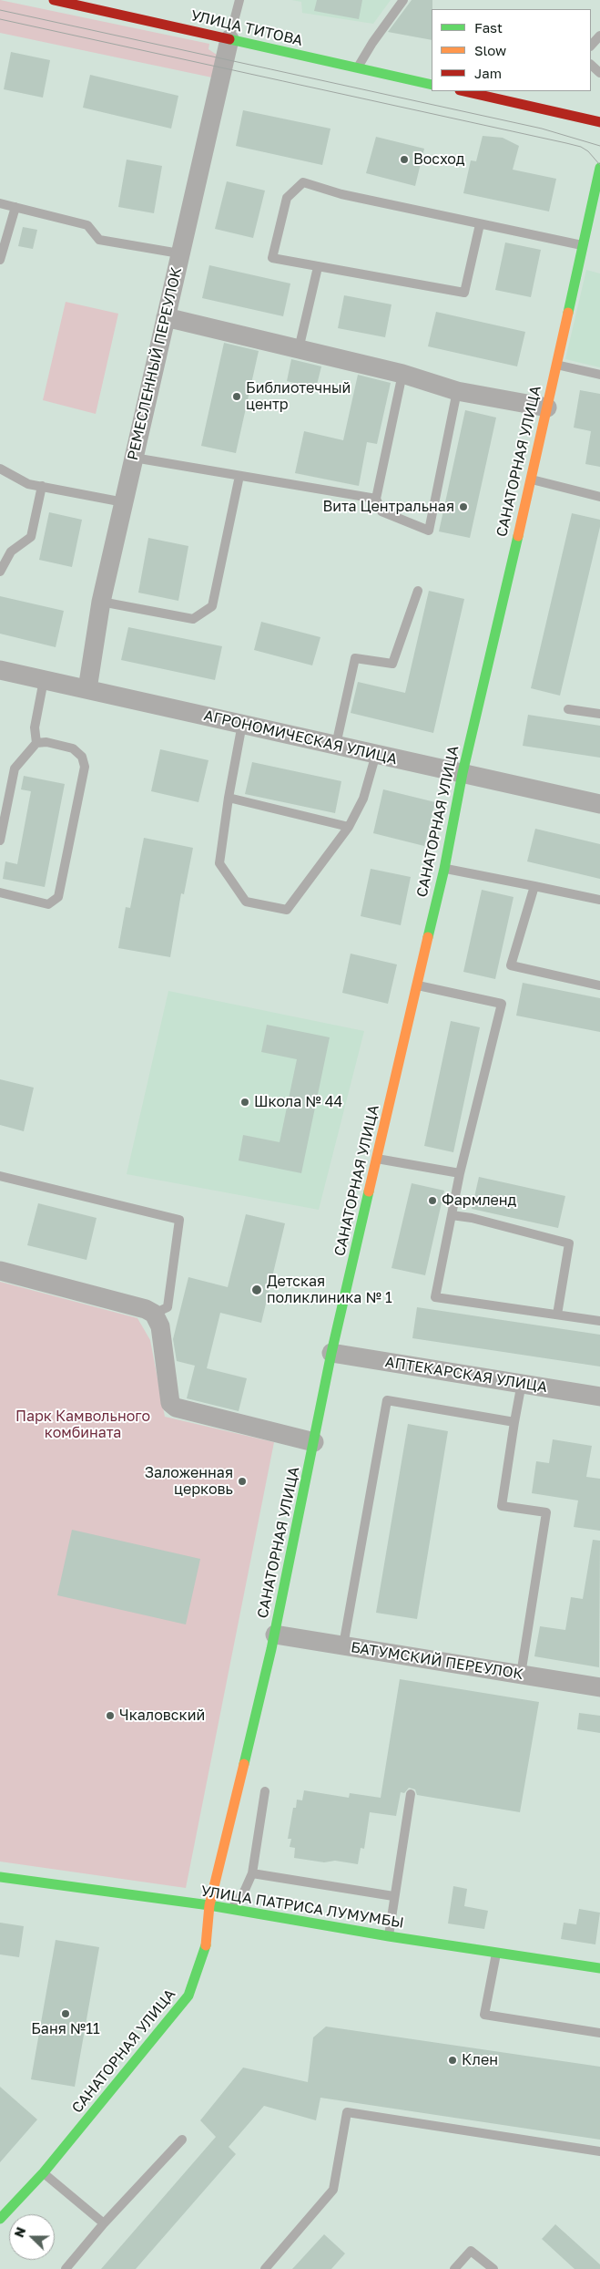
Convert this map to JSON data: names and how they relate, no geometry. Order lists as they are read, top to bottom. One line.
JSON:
{"streets":{"street":["УЛИЦА ТИТОВА","РЕМЕСЛЕННЫЙ ПЕРЕУЛОК","САНАТОРНАЯ УЛИЦА","АГРОНОМИЧЕСКАЯ УЛИЦА","АПТЕКАРСКАЯ УЛИЦА","БАТУМСКИЙ ПЕРЕУЛОК","УЛИЦА ПАТРИСА ЛУМУМБЫ"]},"crossings":[["УЛИЦА ТИТОВА","РЕМЕСЛЕННЫЙ ПЕРЕУЛОК"],["РЕМЕСЛЕННЫЙ ПЕРЕУЛОК","АГРОНОМИЧЕСКАЯ УЛИЦА"],["САНАТОРНАЯ УЛИЦА","АГРОНОМИЧЕСКАЯ УЛИЦА"],["САНАТОРНАЯ УЛИЦА","АПТЕКАРСКАЯ УЛИЦА"],["САНАТОРНАЯ УЛИЦА","БАТУМСКИЙ ПЕРЕУЛОК"],["САНАТОРНАЯ УЛИЦА","УЛИЦА ПАТРИСА ЛУМУМБЫ"]],"parks":["Парк Камвольного комбината"],"places":["Восход","Библиотечный центр","Вита Центральная","Школа № 44","Фармленд","Детская поликлиника № 1","Заложенная церковь","Чкаловский","Баня №11","Клен"],"legend":["Fast","Slow","Jam"],"north":"left"}
